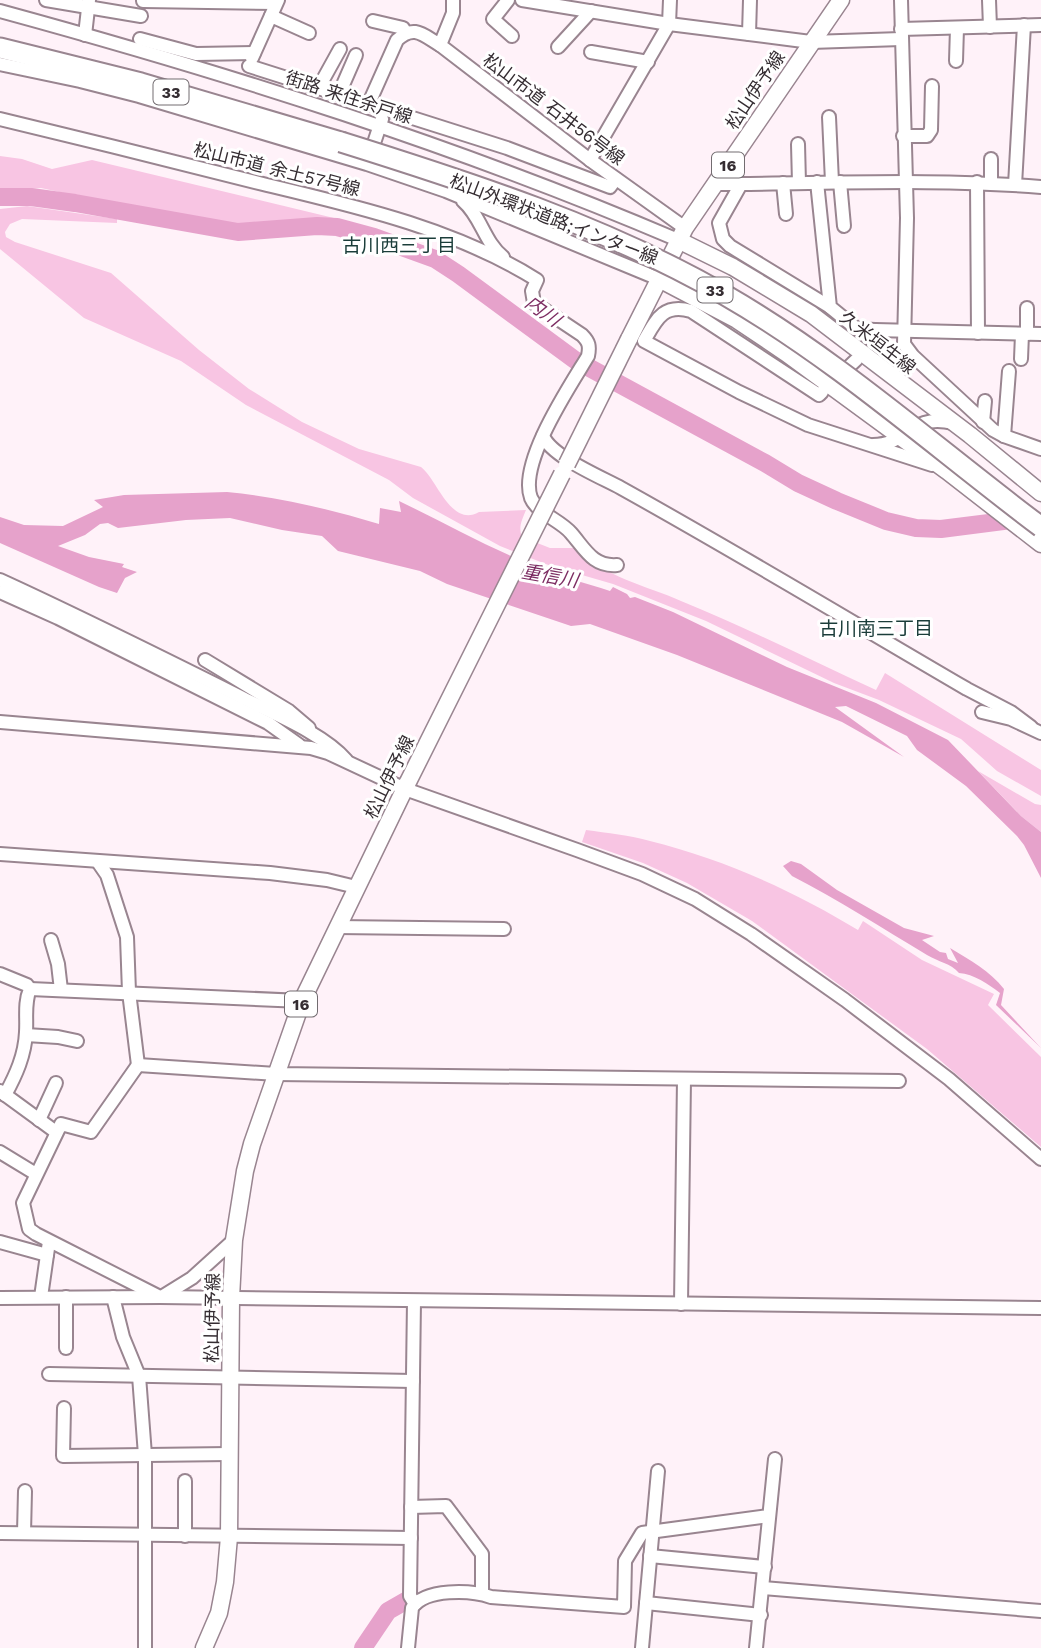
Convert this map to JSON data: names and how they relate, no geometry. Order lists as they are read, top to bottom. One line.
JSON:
{"streets":{"highway":["33","松山外環状道路;インター線"],"main road":["松山伊予線","16","久米垣生線"],"street":["街路 来住余戸線","松山市道 石井56号線","松山市道 余土57号線"]},"crossings":[["松山伊予線","街路 来住余戸線"],["松山伊予線","松山市道 石井56号線"],["松山伊予線","久米垣生線"],["街路 来住余戸線","松山市道 石井56号線"],["街路 来住余戸線","久米垣生線"],["松山市道 石井56号線","久米垣生線"]],"districts":["古川西三丁目","古川南三丁目"],"water":["内川","重信川"]}
